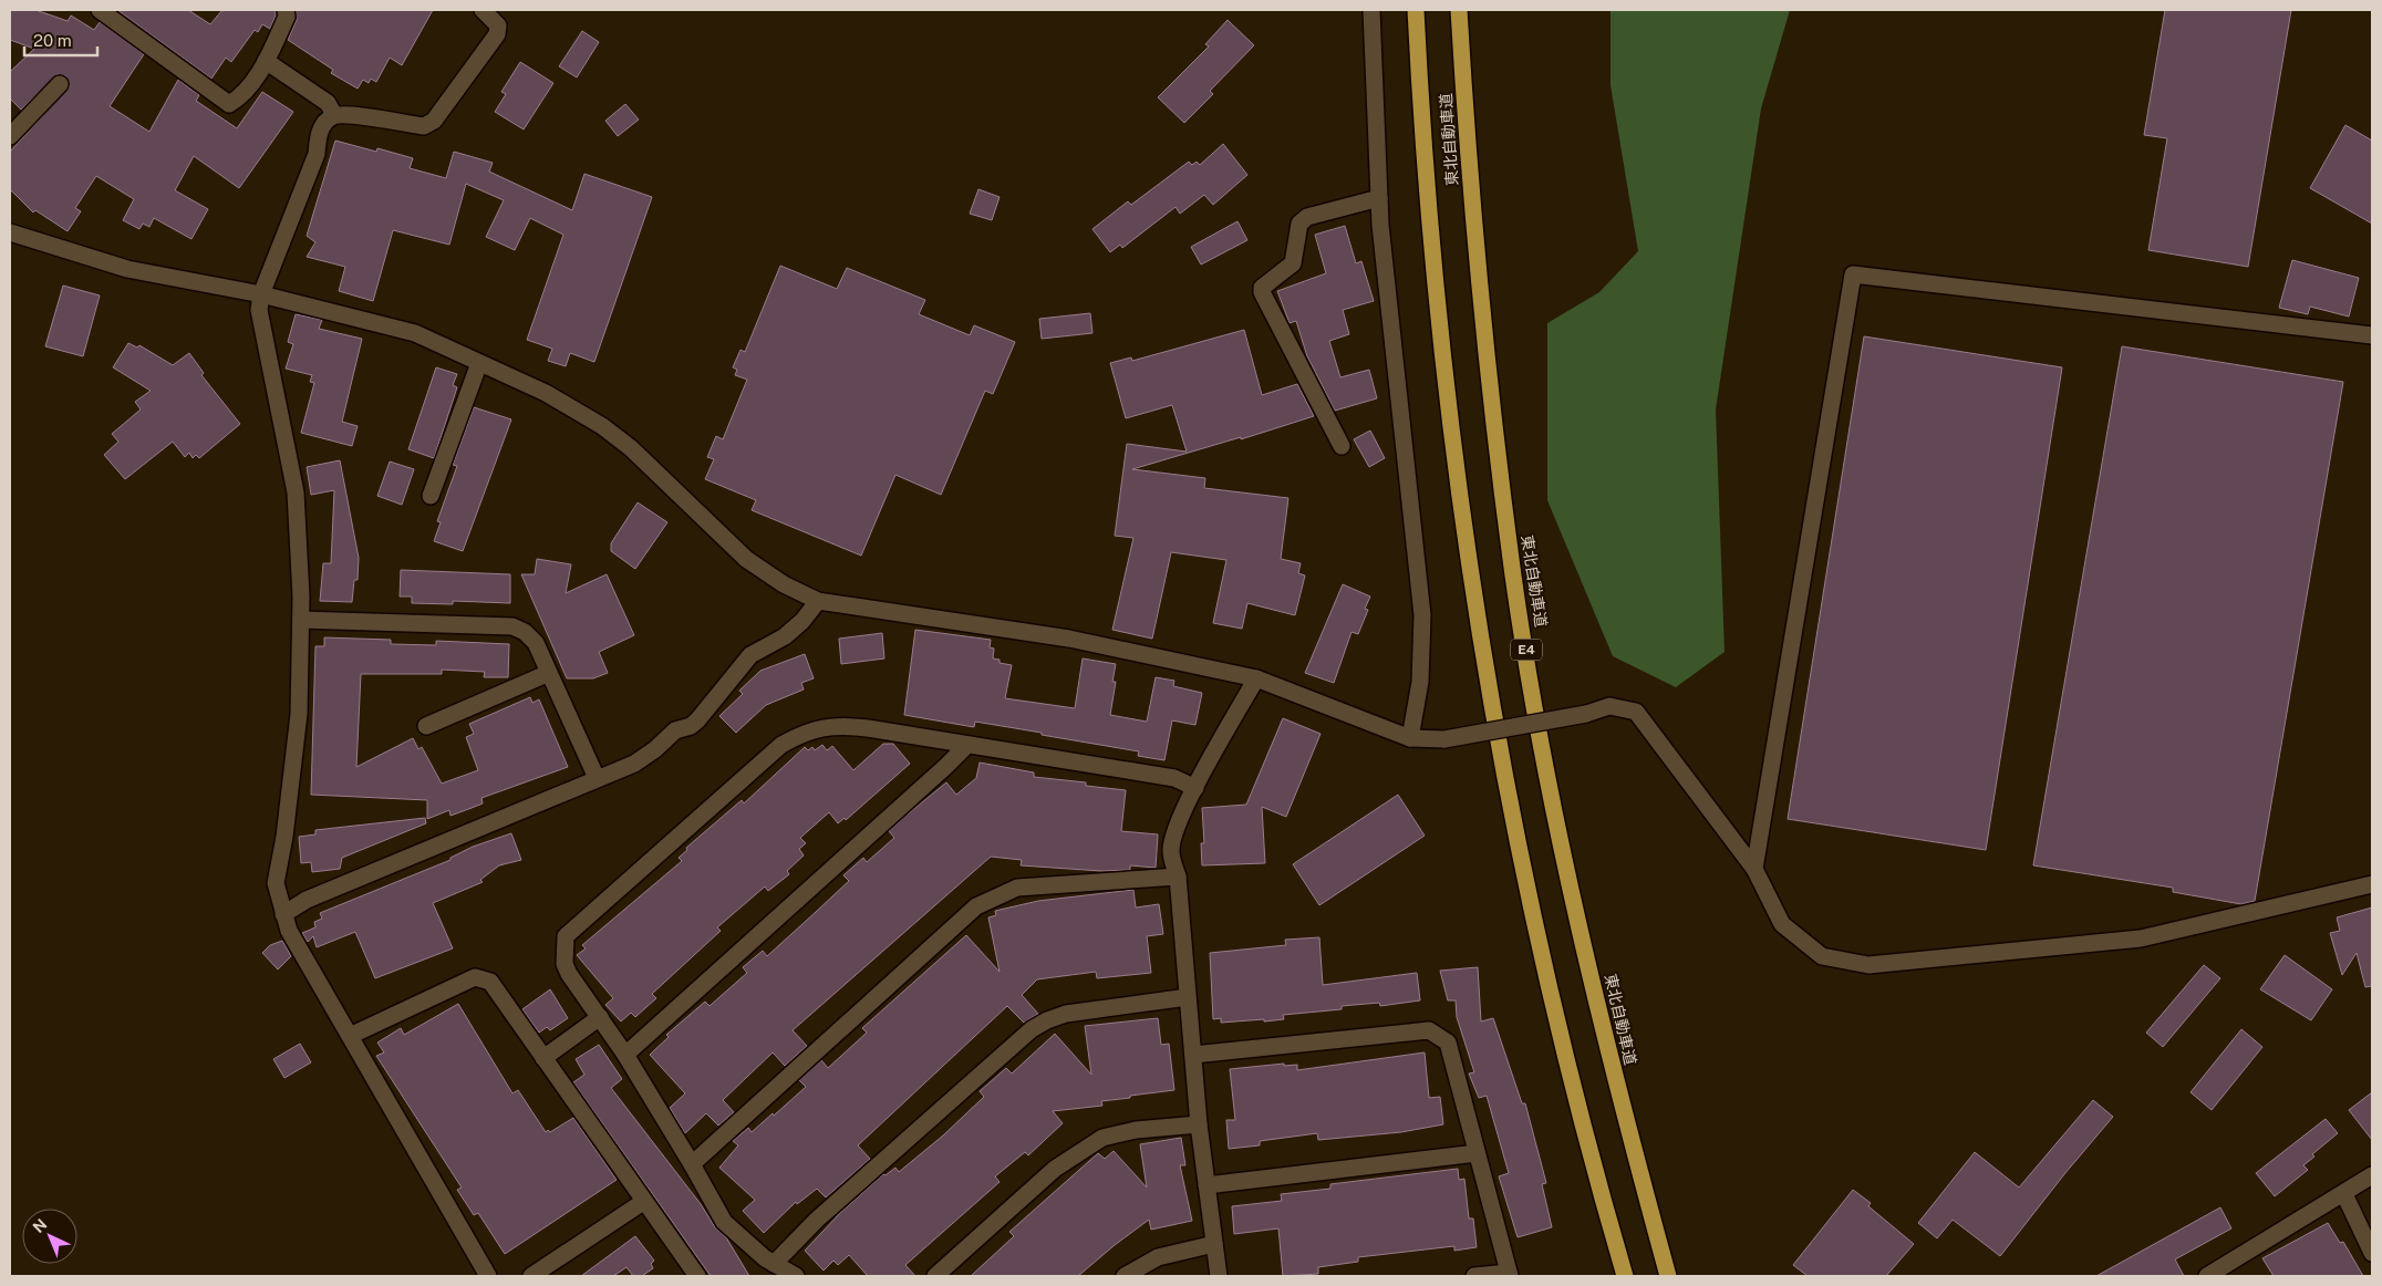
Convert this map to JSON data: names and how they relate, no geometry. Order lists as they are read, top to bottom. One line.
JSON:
{"streets":{"highway":["東北自動車道","E4"]},"scale_bar":"20 m","north":"top left"}
